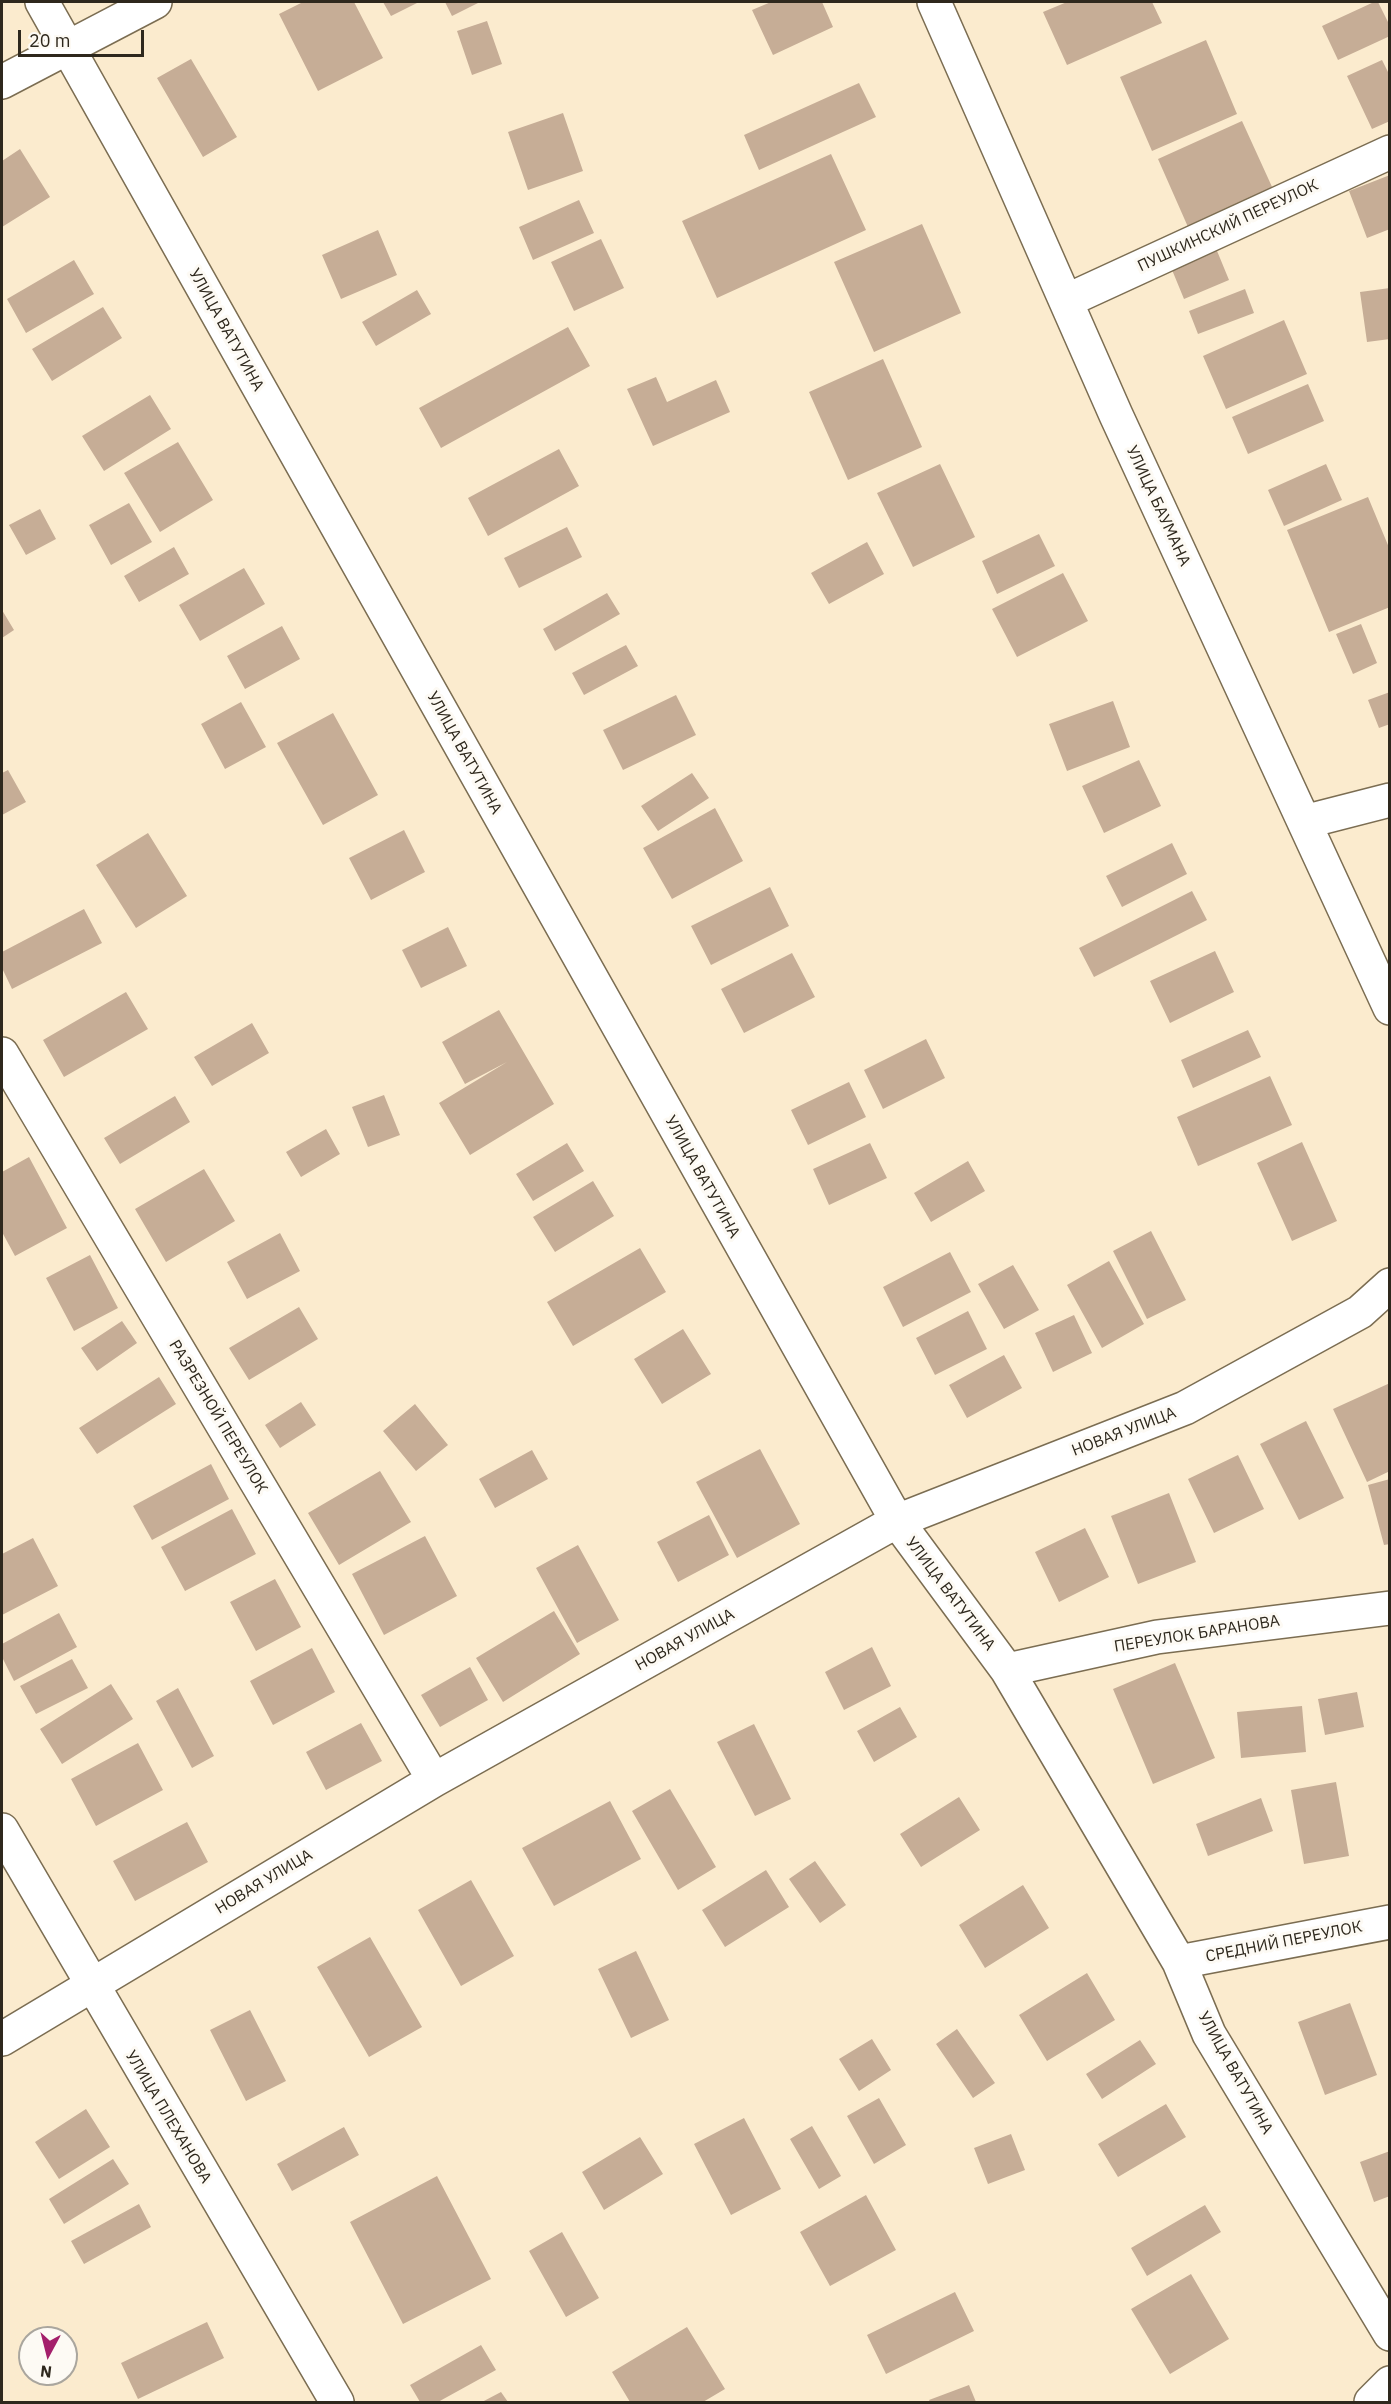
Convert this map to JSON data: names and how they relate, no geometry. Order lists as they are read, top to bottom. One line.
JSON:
{"streets":{"street":["ПУШКИНСКИЙ ПЕРЕУЛОК","УЛИЦА ВАТУТИНА","УЛИЦА БАУМАНА","РАЗРЕЗНОЙ ПЕРЕУЛОК","НОВАЯ УЛИЦА","ПЕРЕУЛОК БАРАНОВА","СРЕДНИЙ ПЕРЕУЛОК","УЛИЦА ПЛЕХАНОВА"]},"crossings":[["ПУШКИНСКИЙ ПЕРЕУЛОК","УЛИЦА БАУМАНА"],["УЛИЦА ВАТУТИНА","НОВАЯ УЛИЦА"],["УЛИЦА ВАТУТИНА","ПЕРЕУЛОК БАРАНОВА"],["УЛИЦА ВАТУТИНА","СРЕДНИЙ ПЕРЕУЛОК"],["РАЗРЕЗНОЙ ПЕРЕУЛОК","НОВАЯ УЛИЦА"],["НОВАЯ УЛИЦА","УЛИЦА ПЛЕХАНОВА"]],"scale_bar":"20 m","north":"bottom"}
